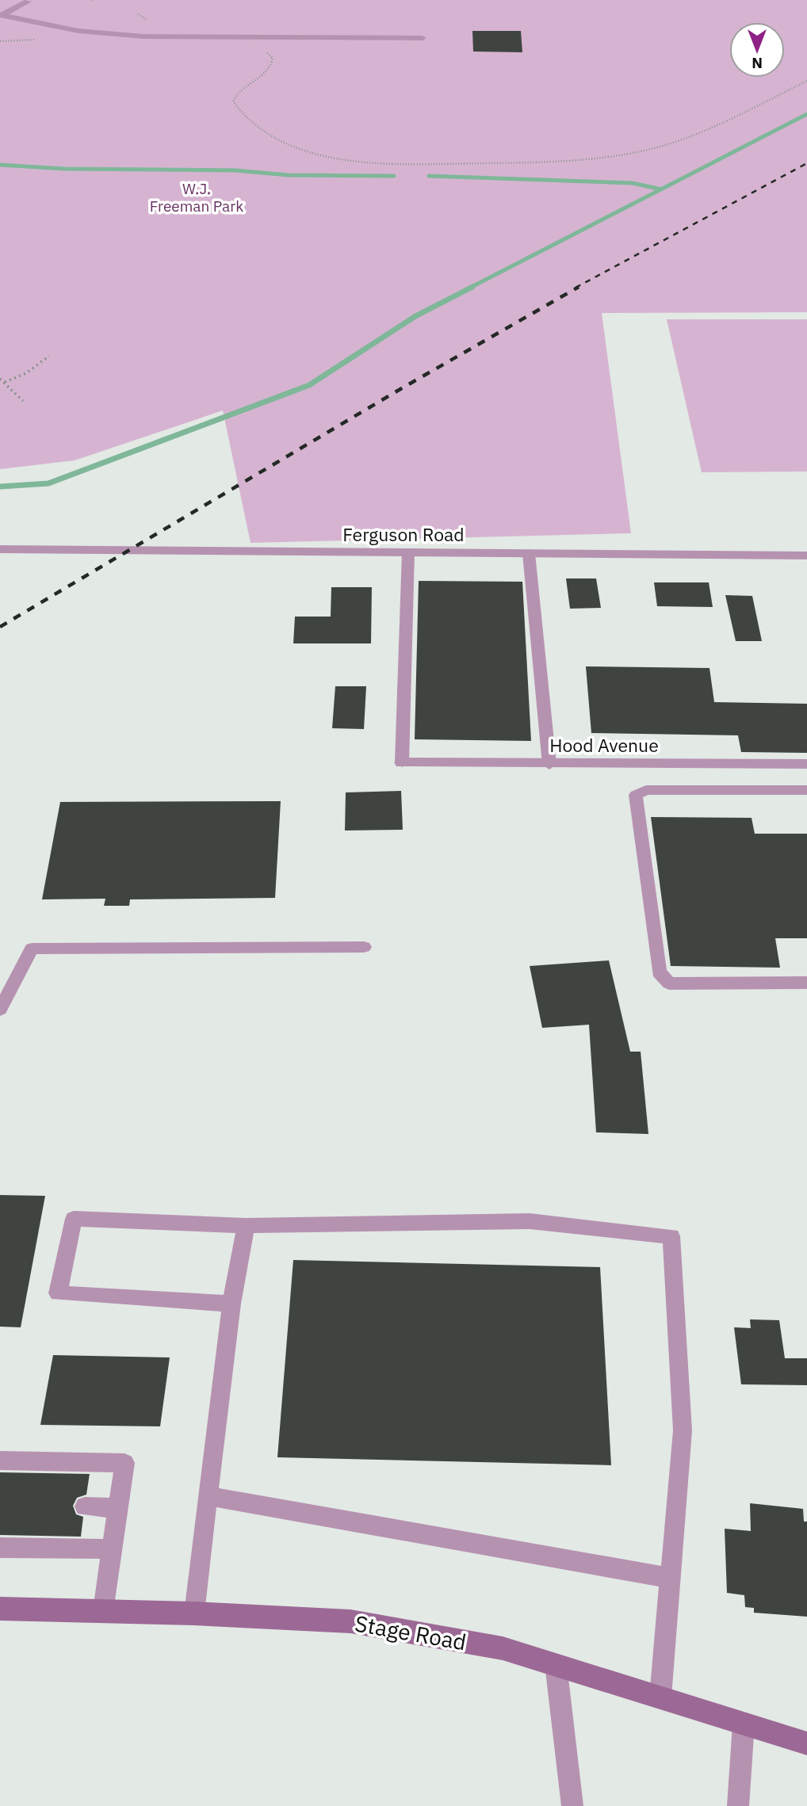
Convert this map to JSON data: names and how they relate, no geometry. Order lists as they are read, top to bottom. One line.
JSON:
{"streets":{"main road":["Stage Road"],"street":["Ferguson Road","Hood Avenue"]},"parks":["W.J. Freeman Park"],"north":"bottom"}
